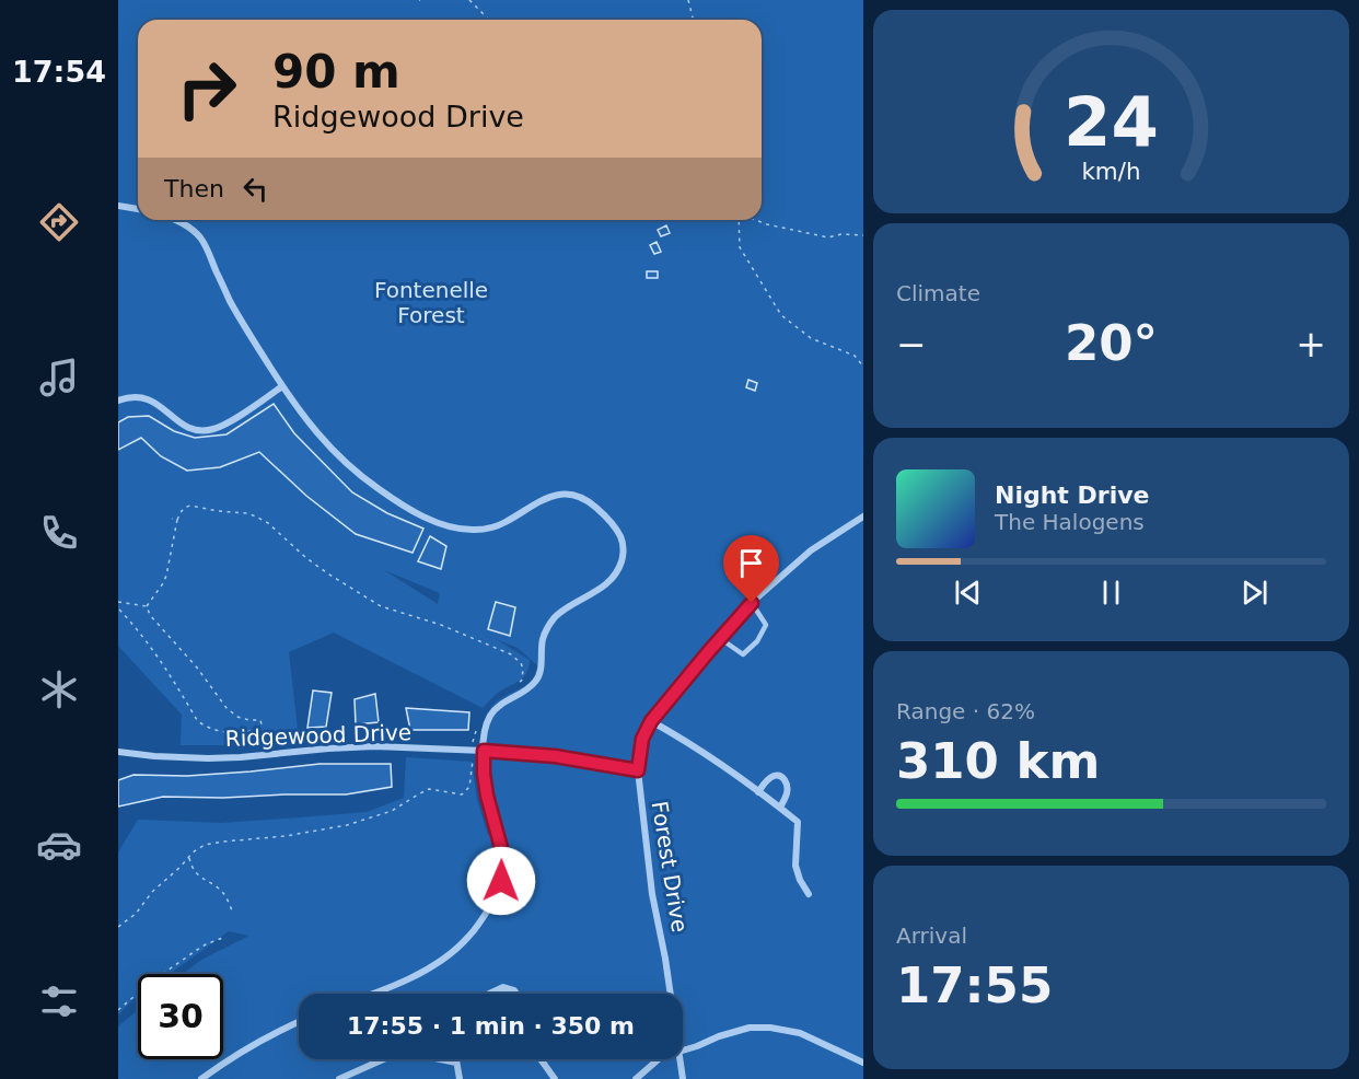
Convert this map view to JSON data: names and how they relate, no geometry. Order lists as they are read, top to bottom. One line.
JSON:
{"streets":{"street":["Ridgewood Drive","Forest Drive"]},"crossings":[["Ridgewood Drive","Forest Drive"]],"parks":["Fontenelle Forest"],"page":{"tabs":"17:54","turn":["90 m","Ridgewood Drive"],"then":"Then","tile":["Climate",["Range · 62%","310 km"],["Arrival","17:55"]],"heat":["−","20°","+"],"song":["Night Drive","The Halogens"],"limit":"30","trip":"17:55 · 1 min · 350 m","gauge":["24","km/h"]}}
